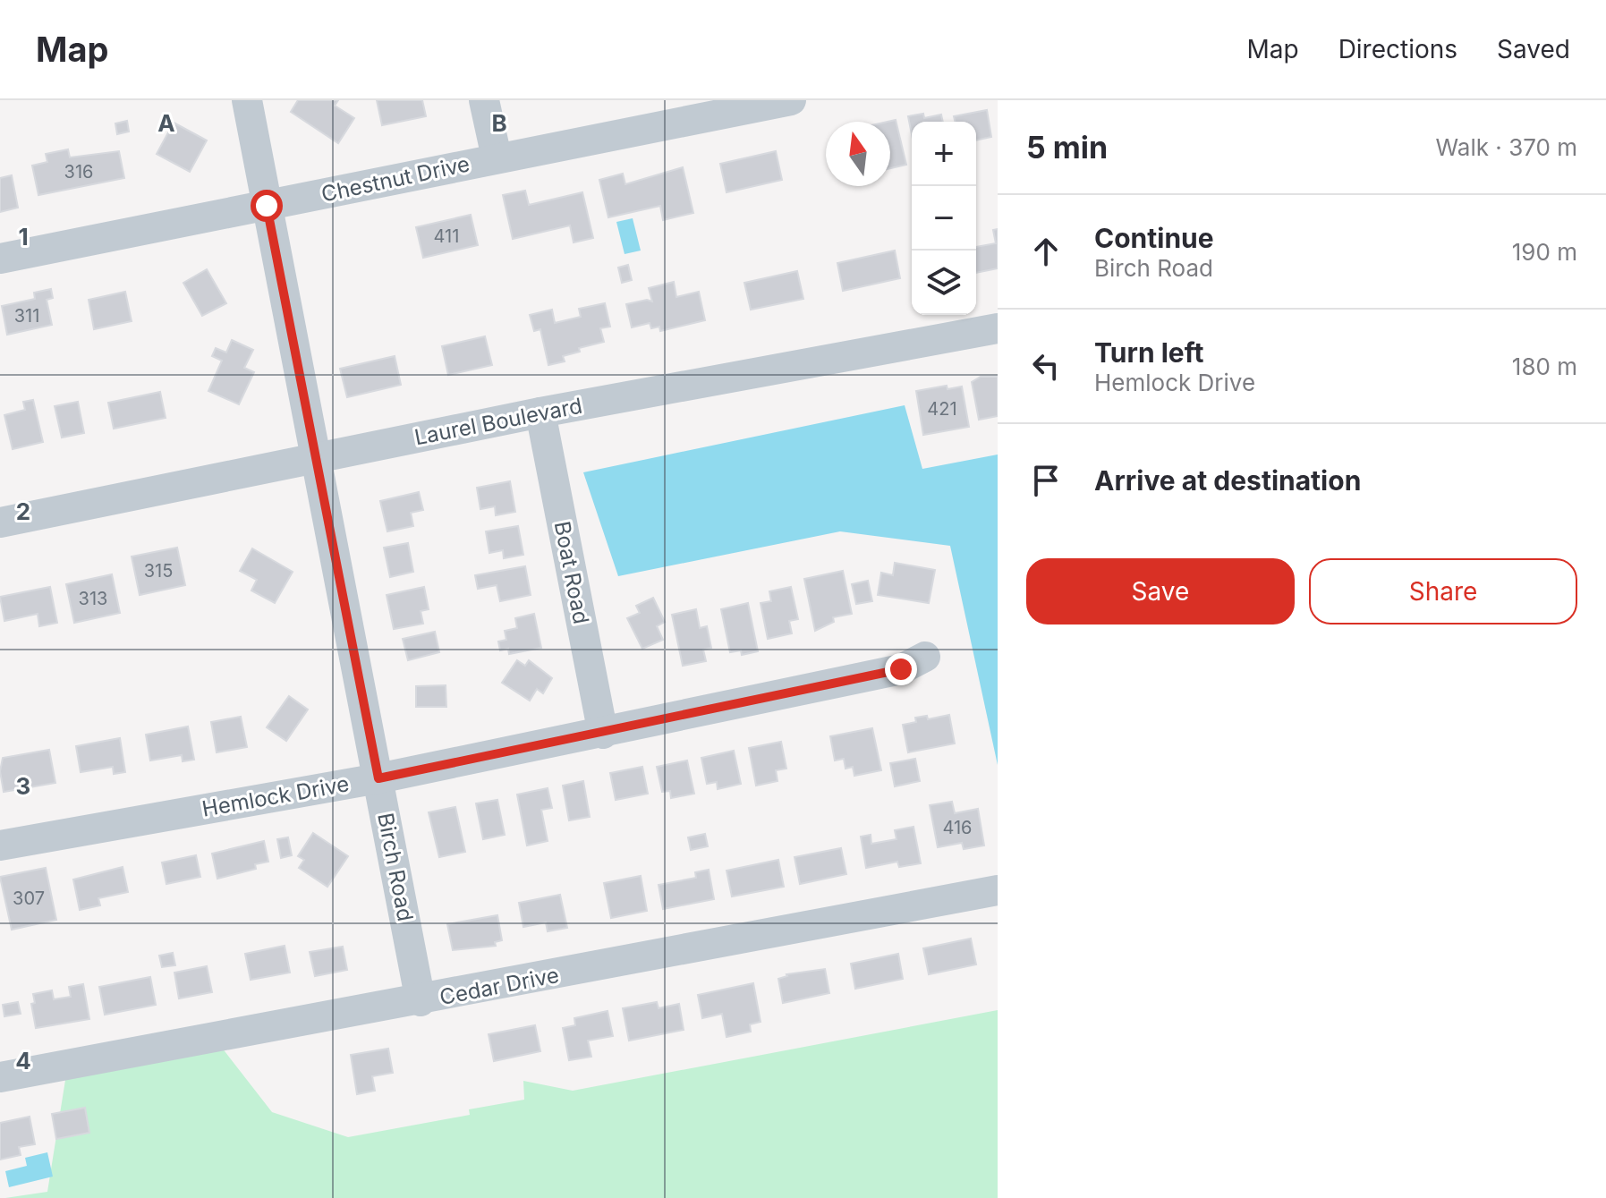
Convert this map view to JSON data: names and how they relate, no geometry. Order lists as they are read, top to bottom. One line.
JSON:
{"streets":{"street":["Chestnut Drive","Laurel Boulevard","Boat Road","Hemlock Drive","Birch Road","Cedar Drive"]},"crossings":[["Chestnut Drive","Birch Road"],["Laurel Boulevard","Boat Road"],["Laurel Boulevard","Birch Road"],["Boat Road","Hemlock Drive"],["Hemlock Drive","Birch Road"],["Birch Road","Cedar Drive"]],"house_numbers":["316","411","311","421","315","313","416","307"],"north":"top","page":{"header":"Map","nav":["Map","Directions","Saved"],"heading":["5 min","Walk · 370 m"],"map_buttons":["+","−"],"list":[["Continue","Birch Road","190 m"],["Turn left","Hemlock Drive","180 m"],"Arrive at destination"],"buttons":["Save","Share"]},"grid":{"columns":["A","B"],"rows":["1","2","3","4"]}}
